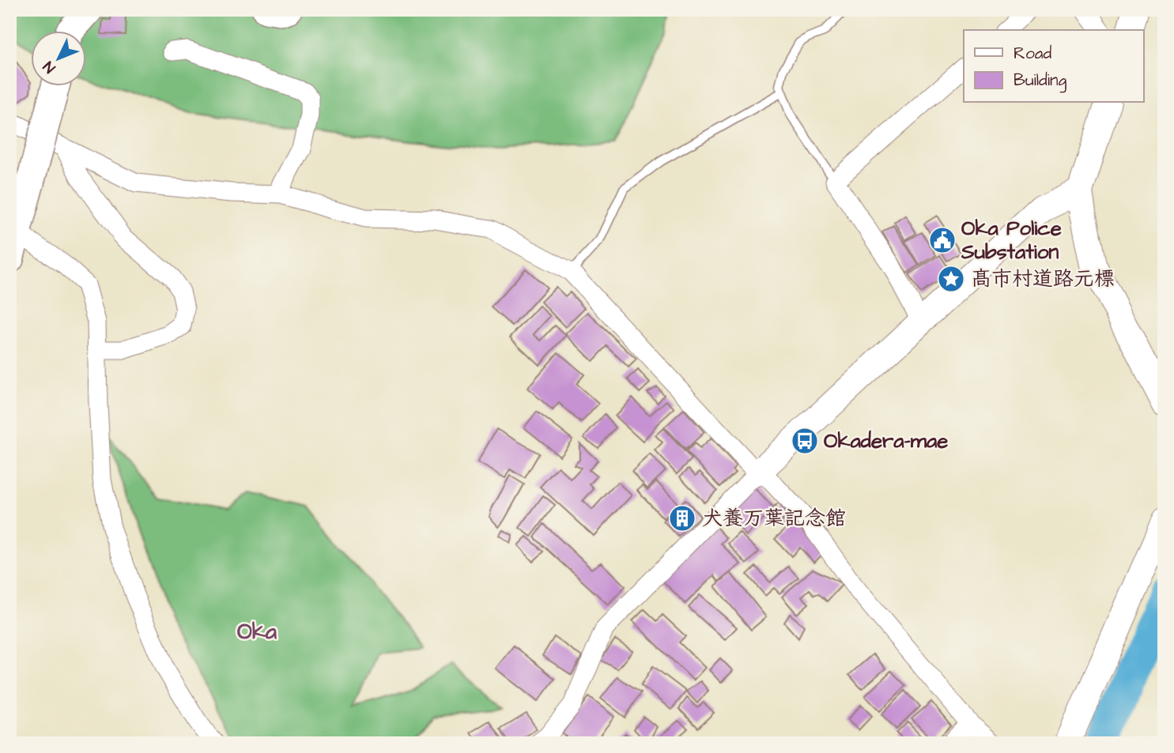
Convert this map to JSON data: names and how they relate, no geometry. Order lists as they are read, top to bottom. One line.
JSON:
{"districts":["Oka"],"places":{"public building":["Oka Police Substation"],"place":["髙市村道路元標"],"bus stop":["Okadera-mae"],"building":["犬養万葉記念館"]},"legend":["Road","Building"],"north":"bottom left"}
